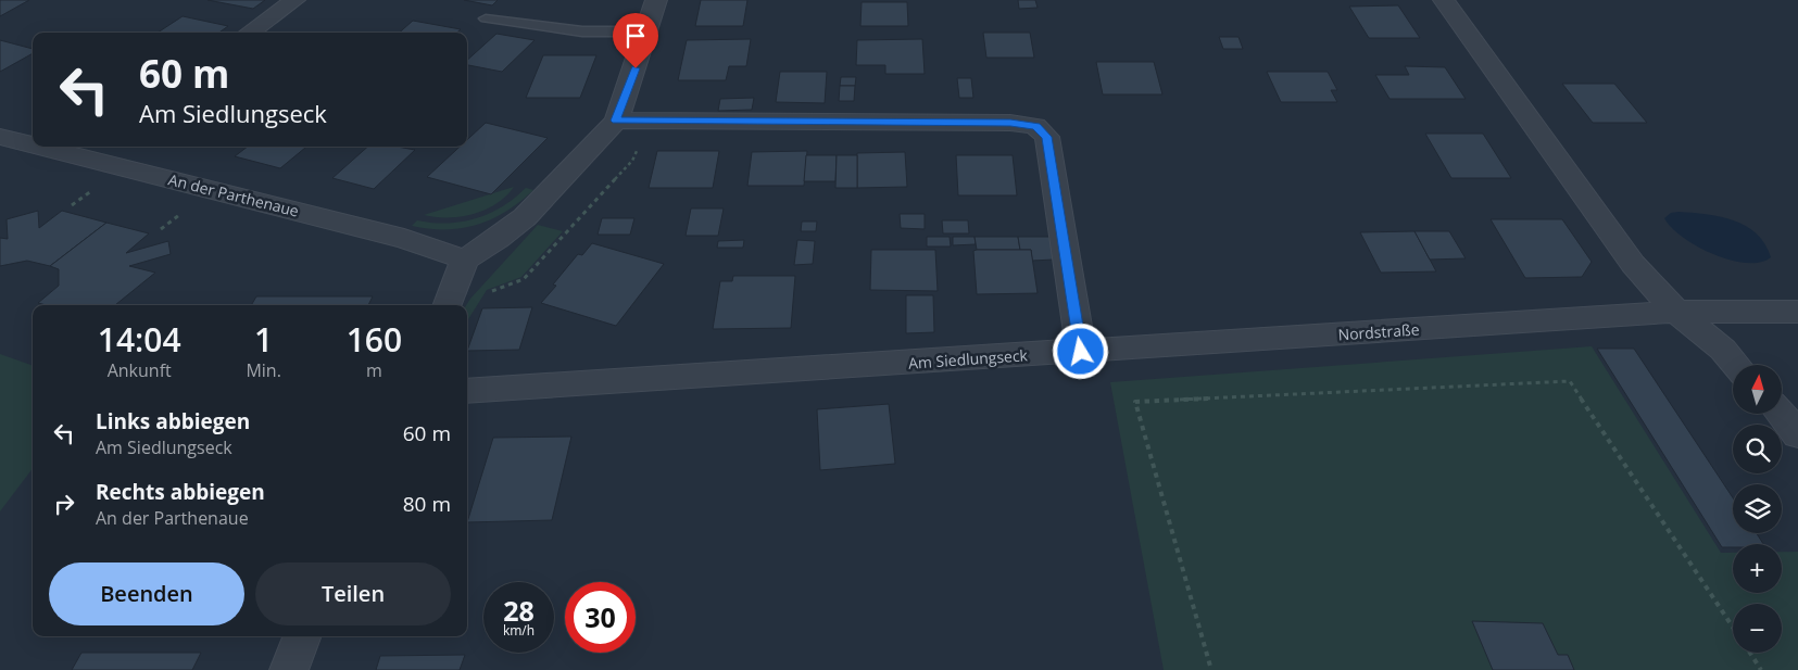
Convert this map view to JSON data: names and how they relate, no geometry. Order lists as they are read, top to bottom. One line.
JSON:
{"streets":{"street":["An der Parthenaue","Nordstraße","Am Siedlungseck"]},"crossings":[["Nordstraße","Am Siedlungseck"]],"north":"top","page":{"turn":["60 m","Am Siedlungseck"],"eta":["14:04","Ankunft","1","Min.","160","m"],"map_buttons":["+","−"],"list":[{"name":"Links abbiegen","note":"Am Siedlungseck","value":"60 m"},{"name":"Rechts abbiegen","note":"An der Parthenaue","value":"80 m"}],"buttons":["Beenden","Teilen"],"speed":"28 km/h","limit":"30"}}
